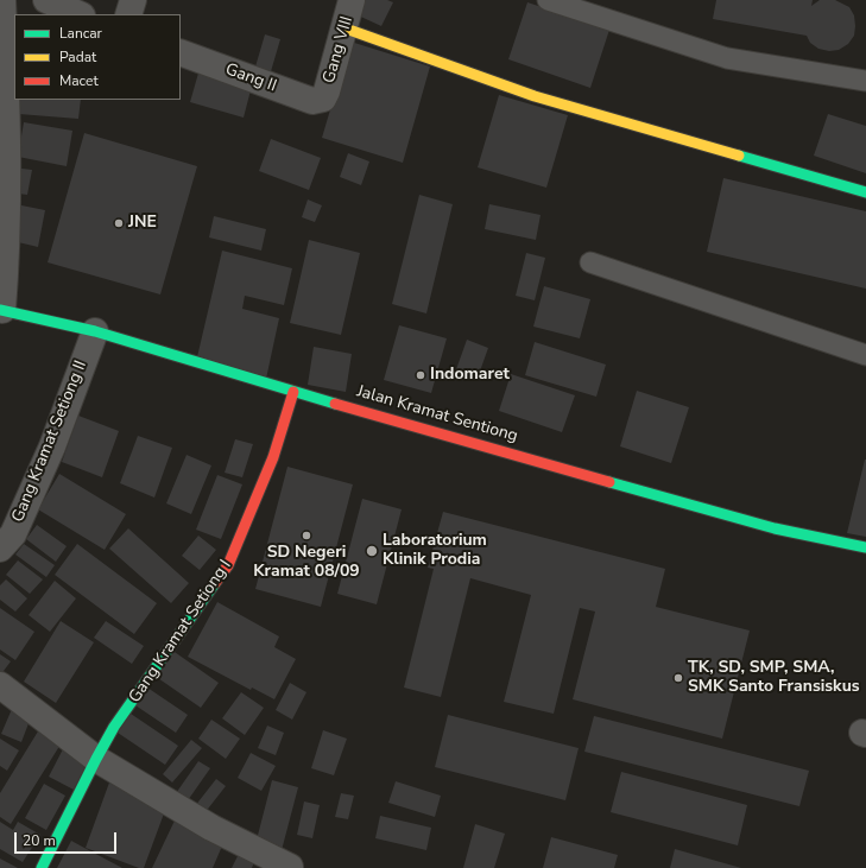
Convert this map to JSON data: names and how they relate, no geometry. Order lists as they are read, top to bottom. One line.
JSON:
{"streets":{"street":["Gang VIII","Gang II","Jalan Kramat Sentiong","Gang Kramat Setiong II","Gang Kramat Setiong I"]},"crossings":[["Gang VIII","Gang II"],["Jalan Kramat Sentiong","Gang Kramat Setiong II"],["Jalan Kramat Sentiong","Gang Kramat Setiong I"]],"places":["JNE","Indomaret","SD Negeri Kramat 08/09","Laboratorium Klinik Prodia","TK, SD, SMP, SMA, SMK Santo Fransiskus"],"legend":["Lancar","Padat","Macet"],"scale_bar":"20 m"}
